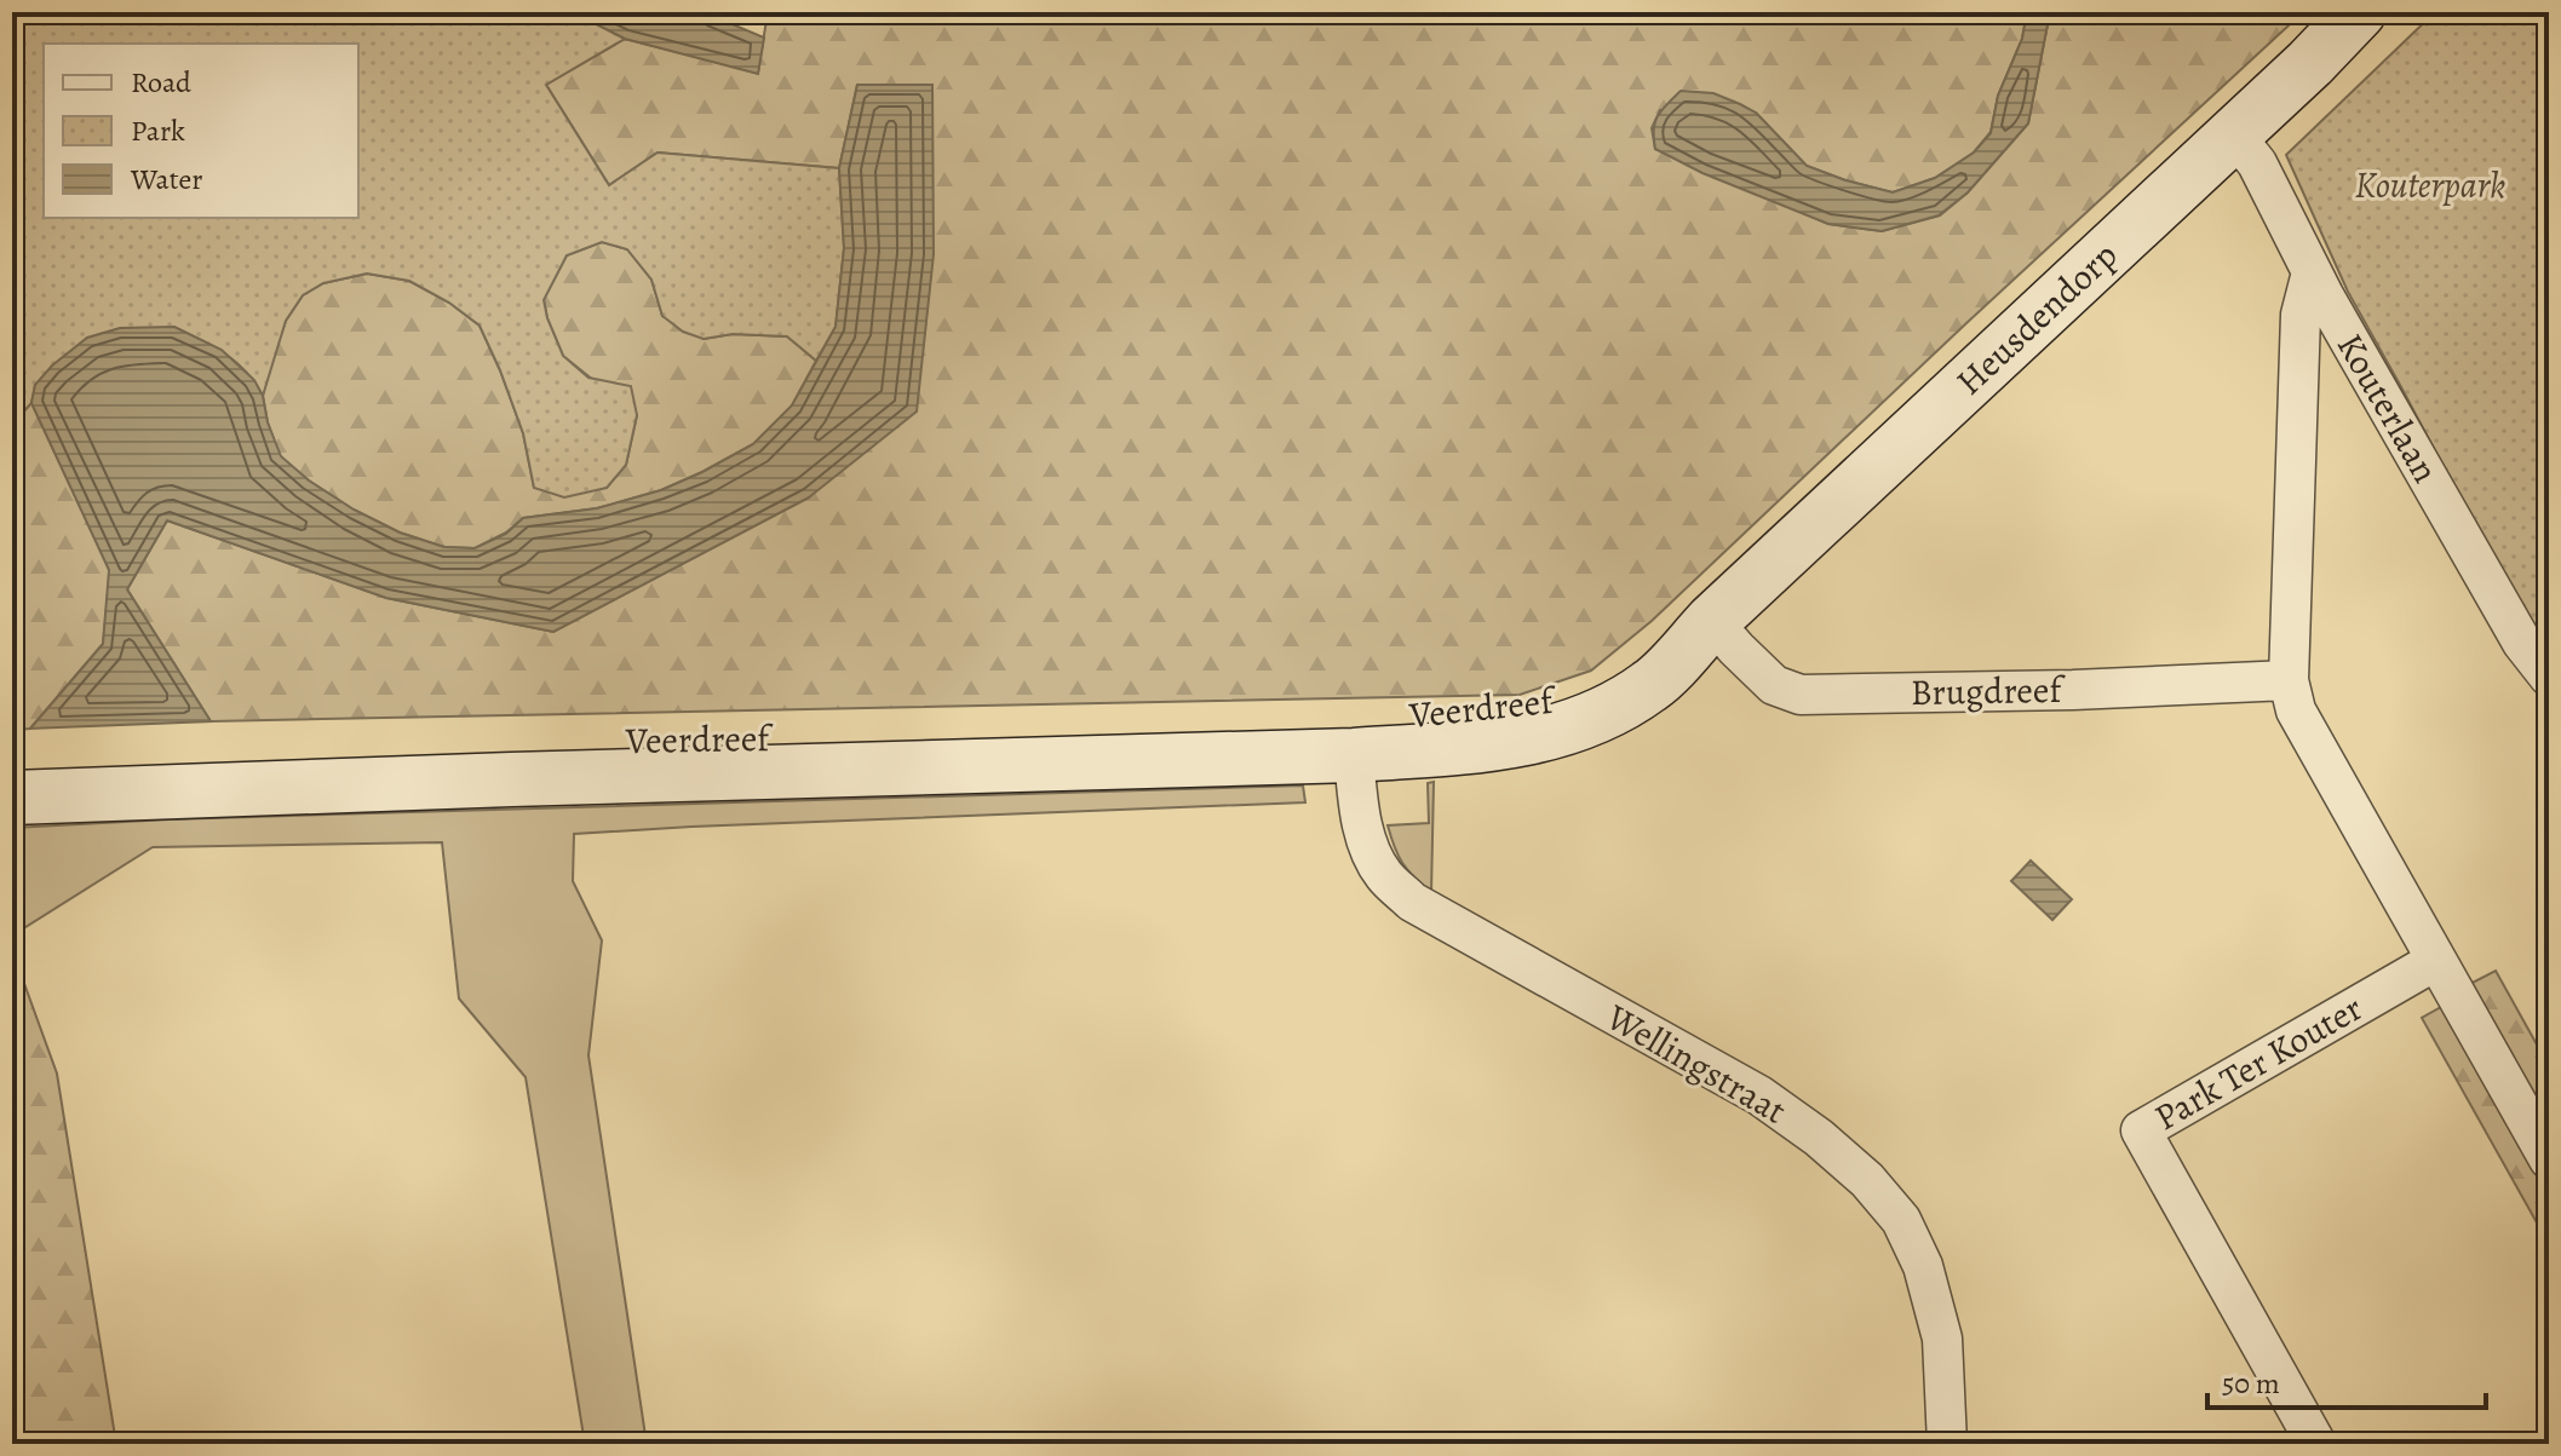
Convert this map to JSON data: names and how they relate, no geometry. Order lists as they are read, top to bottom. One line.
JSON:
{"streets":{"main road":["Heusdendorp","Veerdreef"],"street":["Kouterlaan","Brugdreef","Park Ter Kouter","Wellingstraat"]},"crossings":[["Heusdendorp","Kouterlaan"],["Heusdendorp","Brugdreef"],["Heusdendorp","Veerdreef"],["Brugdreef","Veerdreef"],["Veerdreef","Wellingstraat"]],"parks":["Kouterpark"],"legend":["Road","Park","Water"],"scale_bar":"50 m"}
